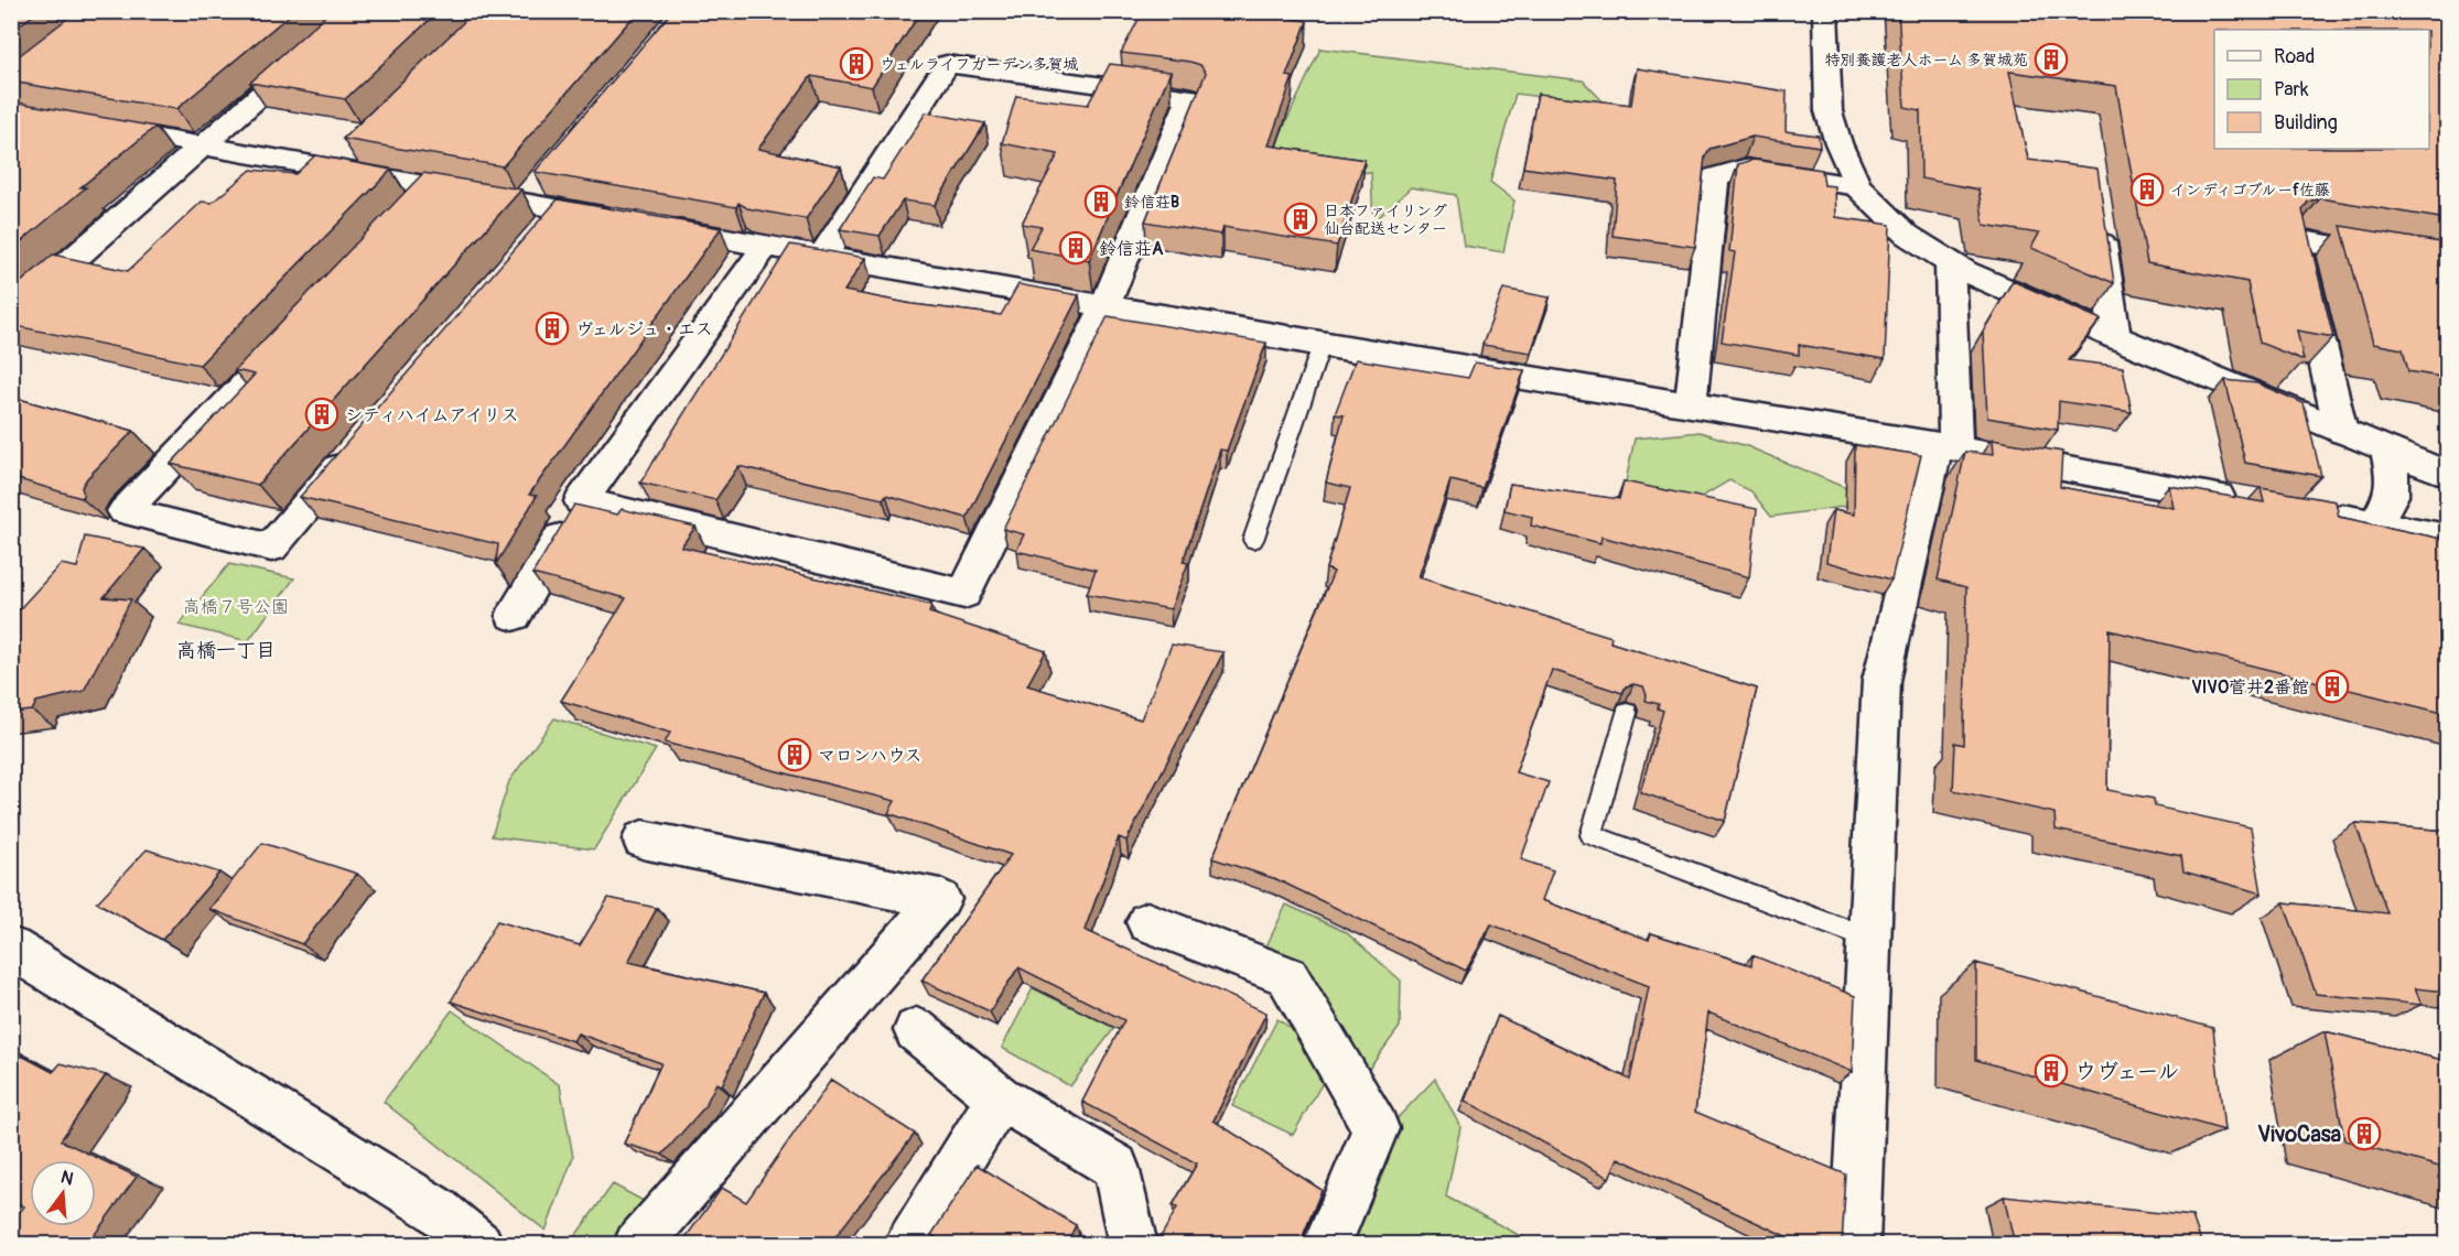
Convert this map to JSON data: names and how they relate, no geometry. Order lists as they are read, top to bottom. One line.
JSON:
{"districts":["高橋一丁目"],"parks":["高橋７号公園"],"places":{"building":["特別養護老人ホーム 多賀城苑","ウェルライフガーデン多賀城","インディゴブルーf佐藤","鈴信荘B","日本ファイリング 仙台配送センター","鈴信荘A","ヴェルジュ・エス","シティハイムアイリス","VIVO菅井2番館","マロンハウス","ウヴェール","VivoCasa"]},"legend":["Road","Park","Building"],"north":"top"}
